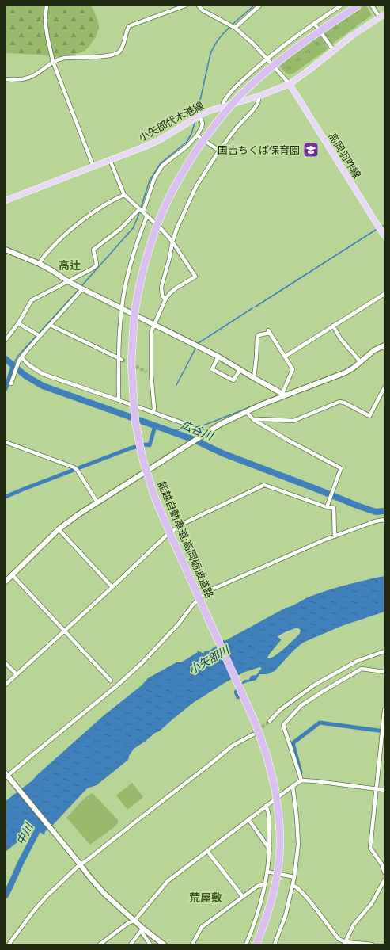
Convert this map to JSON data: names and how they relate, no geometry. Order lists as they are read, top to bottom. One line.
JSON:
{"streets":{"highway":["能越自動車道;高岡砺波道路"],"main road":["小矢部伏木港線","高岡羽咋線"]},"crossings":[["小矢部伏木港線","高岡羽咋線"]],"districts":["高辻","荒屋敷"],"water":["広谷川","小矢部川","中川"],"places":{"school or university":["国吉ちくば保育園"]}}
